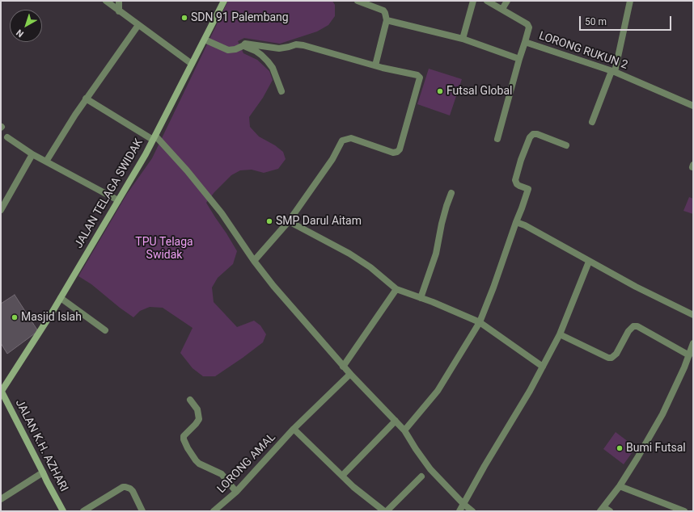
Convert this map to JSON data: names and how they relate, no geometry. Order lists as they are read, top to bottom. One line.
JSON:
{"streets":{"street":["LORONG RUKUN 2","JALAN TELAGA SWIDAK","JALAN K.H. AZHARI","LORONG AMAL"]},"crossings":[["JALAN TELAGA SWIDAK","JALAN K.H. AZHARI"]],"parks":["TPU Telaga Swidak"],"places":["SDN 91 Palembang","Futsal Global","SMP Darul Aitam","Masjid Islah","Bumi Futsal"],"scale_bar":"50 m","north":"bottom left"}
